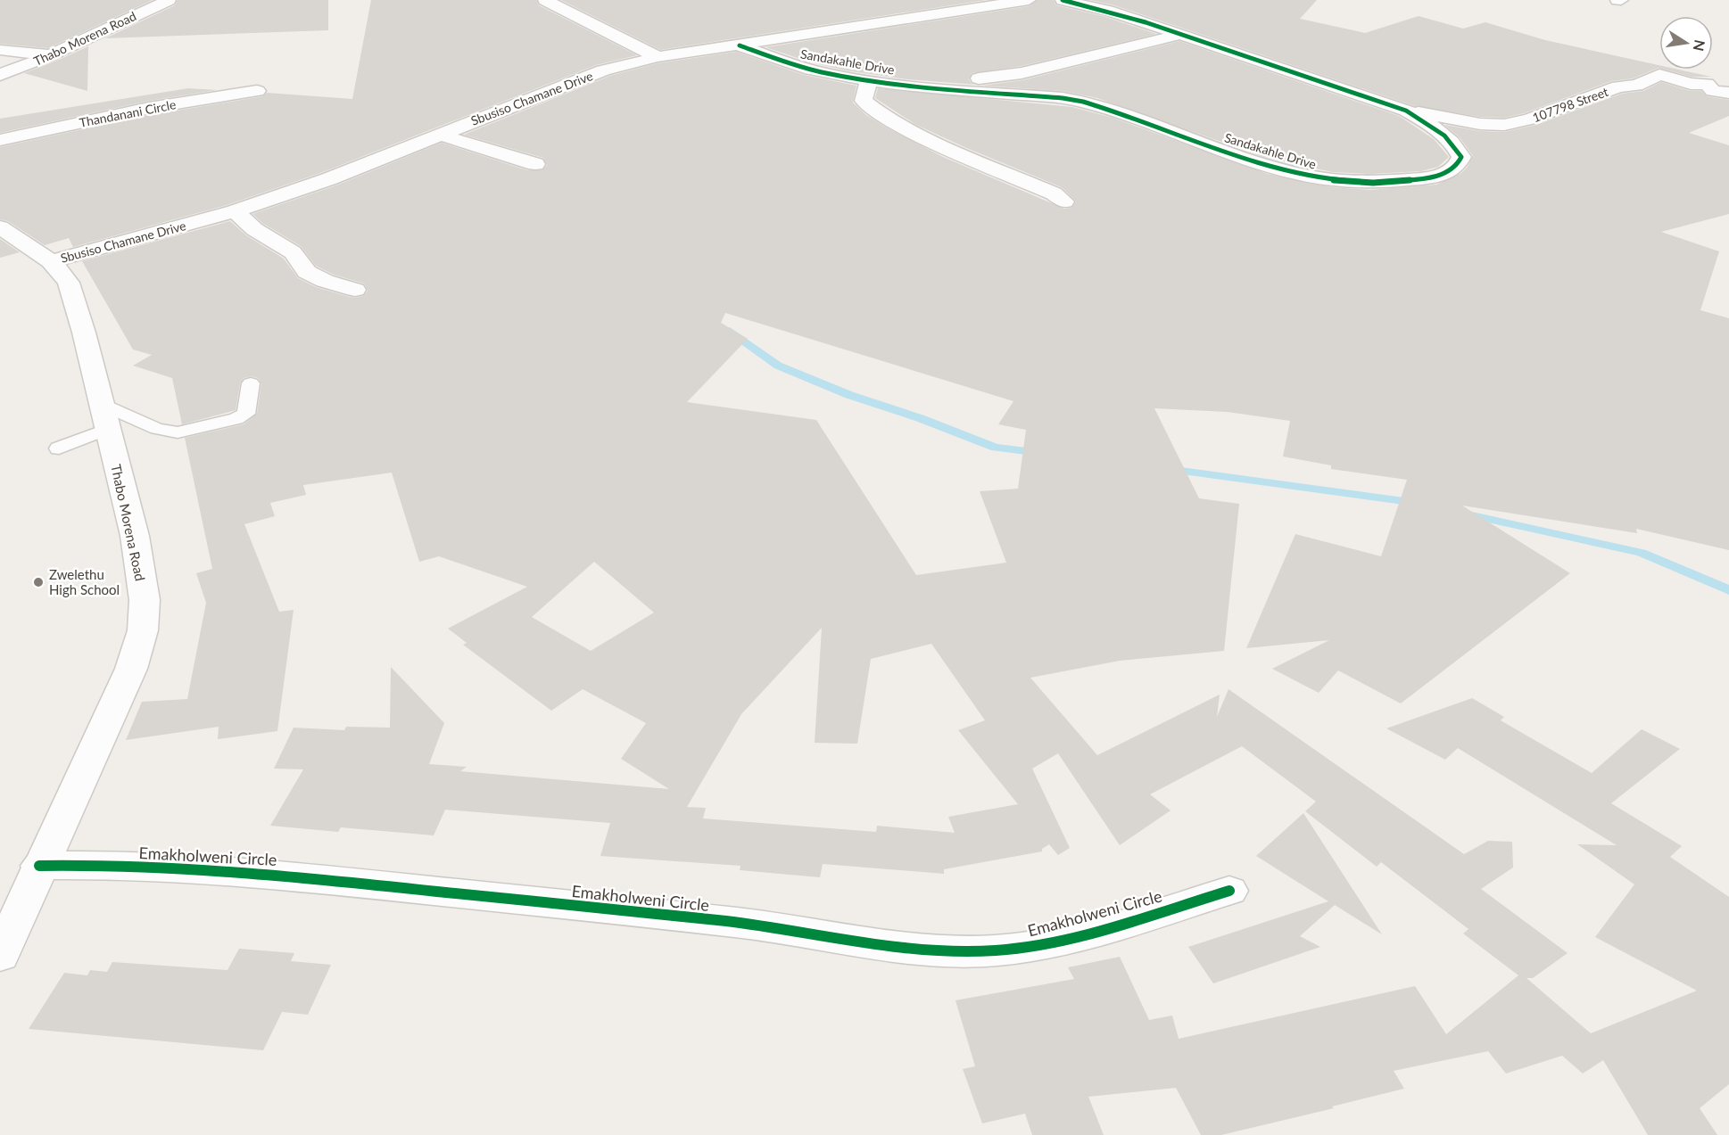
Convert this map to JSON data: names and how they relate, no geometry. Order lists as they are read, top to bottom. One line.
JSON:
{"streets":{"street":["Thabo Morena Road","Sandakahle Drive","Sbusiso Chamane Drive","107798 Street","Thandanani Circle","Emakholweni Circle"]},"crossings":[["Thabo Morena Road","Sbusiso Chamane Drive"],["Thabo Morena Road","Emakholweni Circle"],["Sandakahle Drive","Sbusiso Chamane Drive"],["Sandakahle Drive","107798 Street"]],"places":["Zwelethu High School"],"north":"right"}
